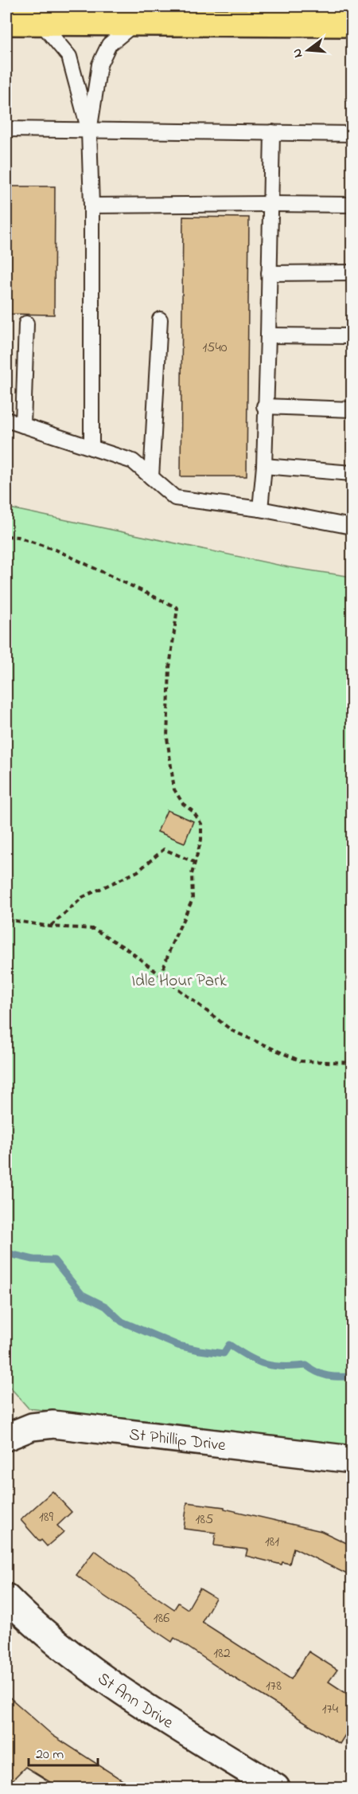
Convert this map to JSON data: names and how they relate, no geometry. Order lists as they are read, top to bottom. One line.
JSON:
{"streets":{"street":["St Phillip Drive","St Ann Drive"]},"parks":["Idle Hour Park"],"house_numbers":["1540","189","185","181","186","182","178","174"],"scale_bar":"20 m","north":"left"}
